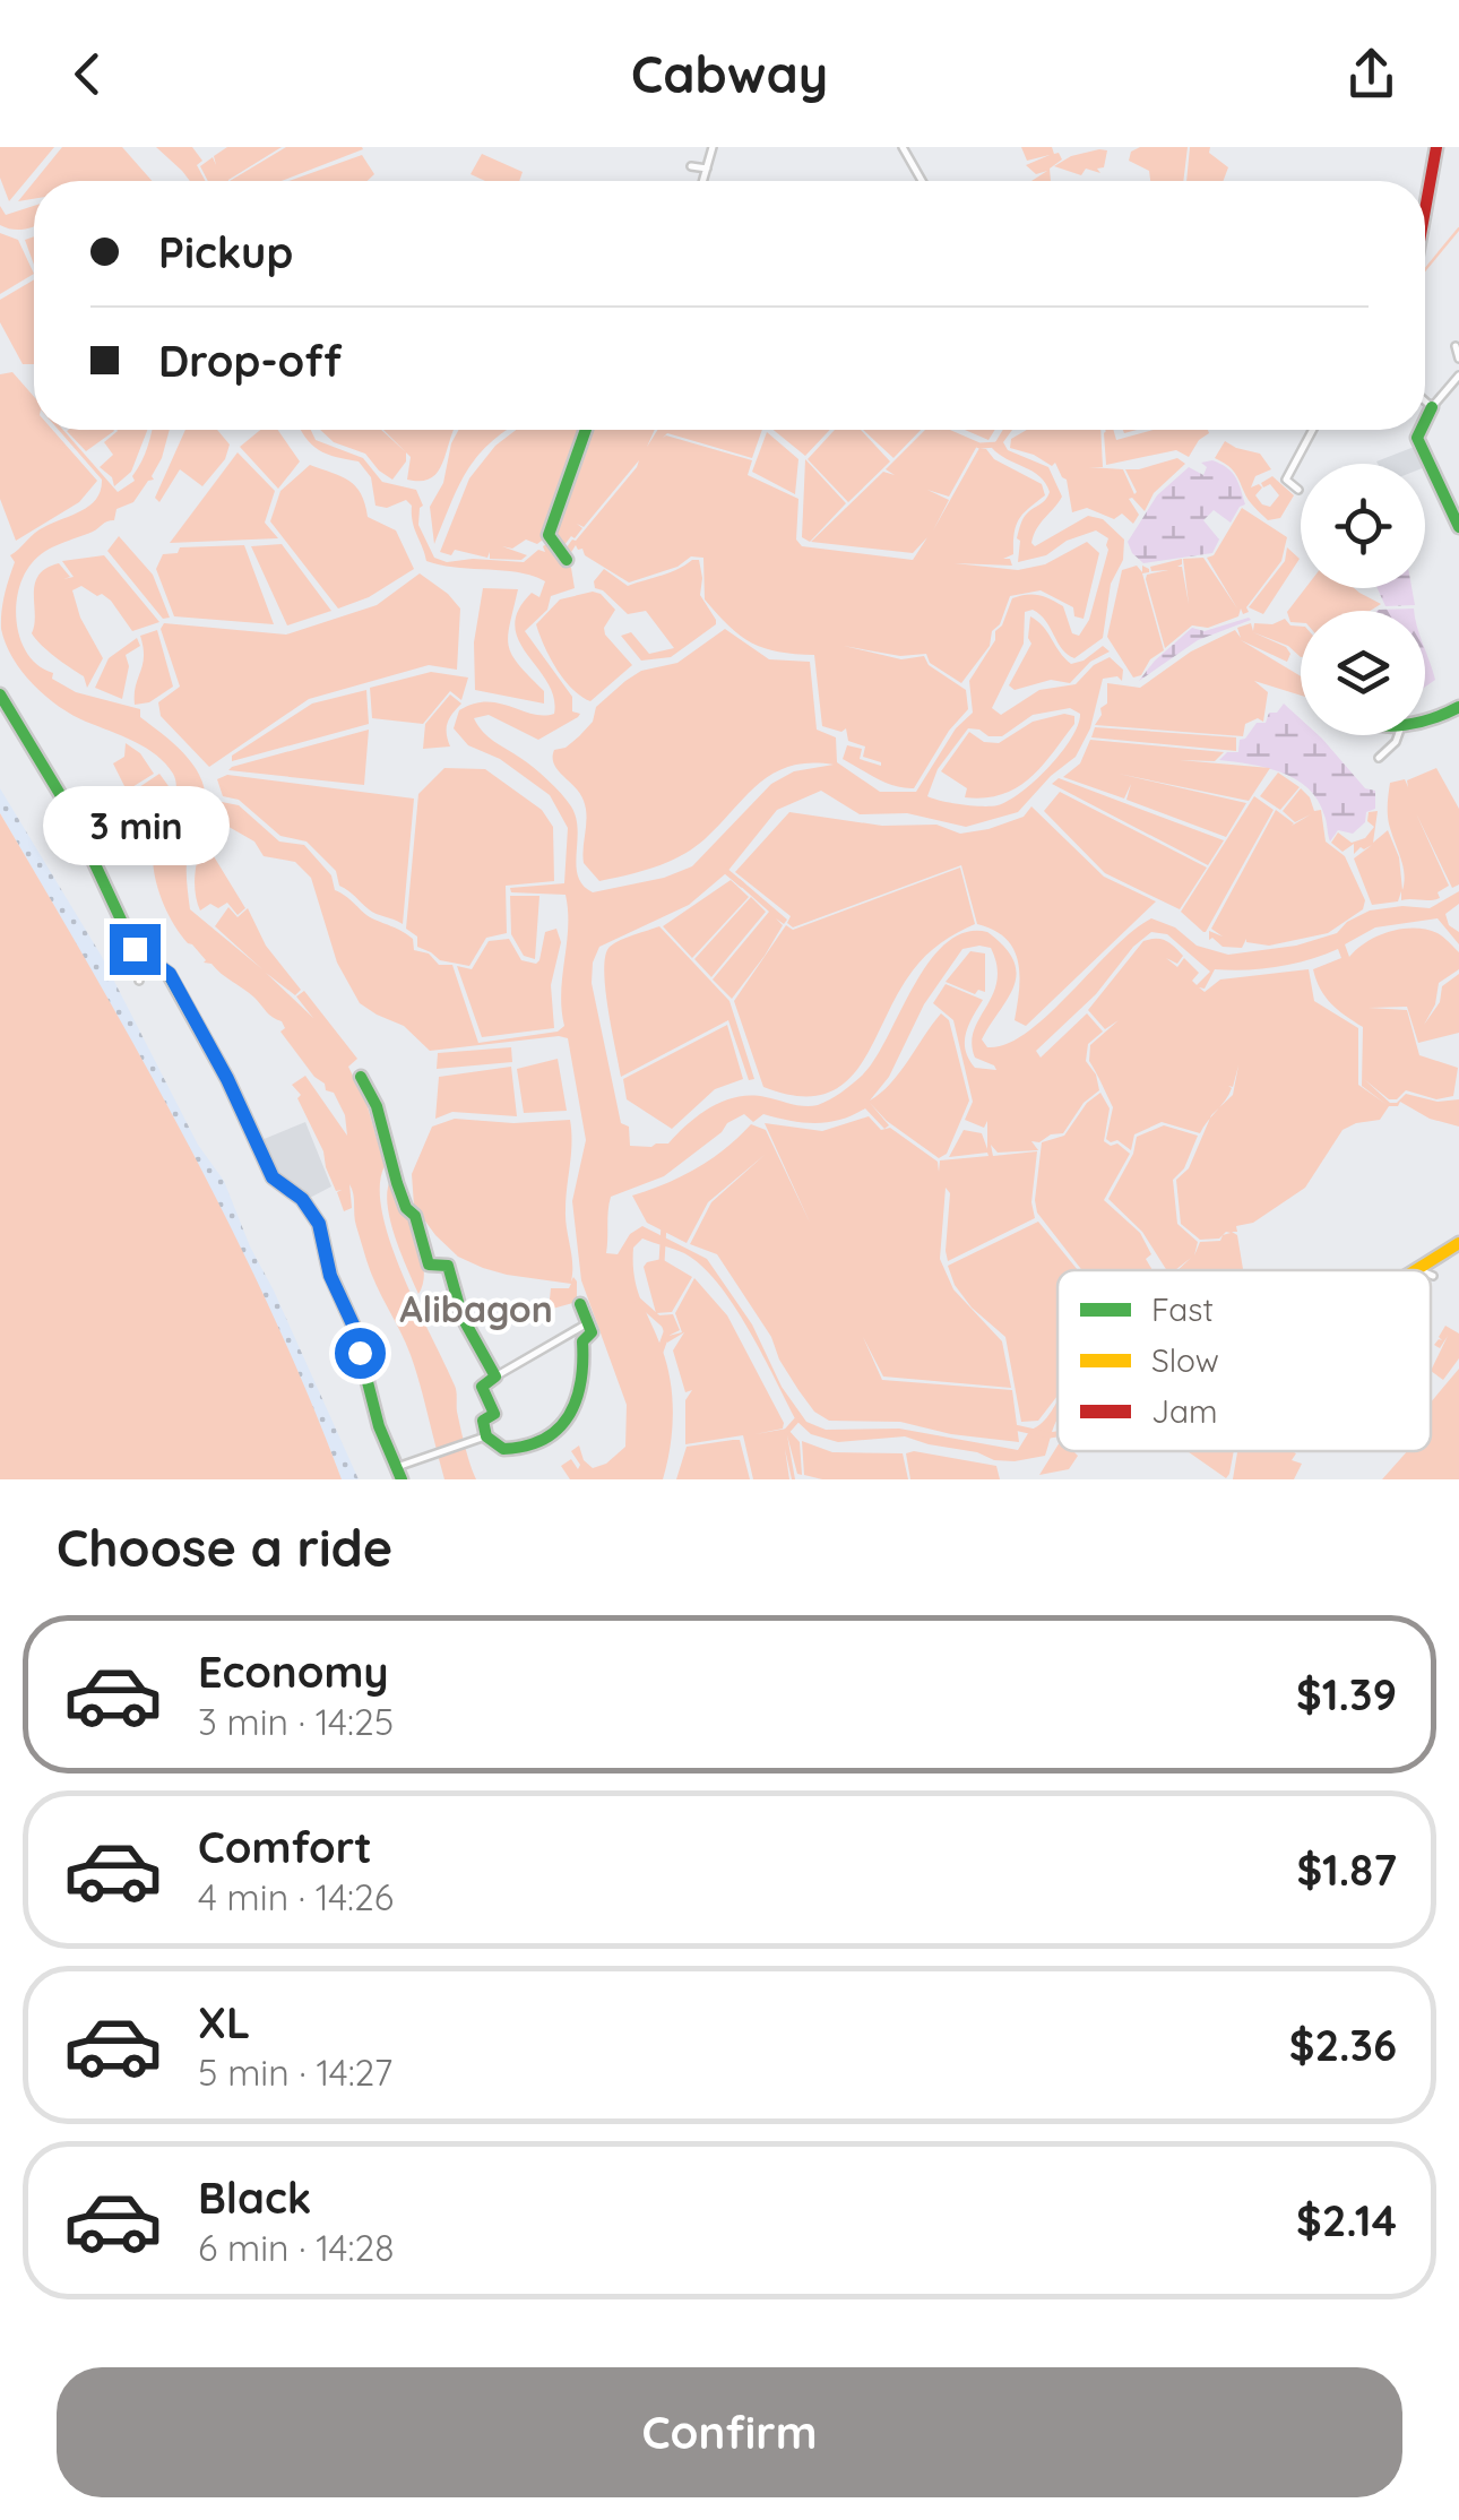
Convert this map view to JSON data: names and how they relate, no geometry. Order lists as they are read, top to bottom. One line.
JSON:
{"districts":["Alibagon"],"legend":["Fast","Slow","Jam"],"page":{"header":"Cabway","banner":["Pickup","Drop-off"],"bubble":"3 min","heading":"Choose a ride","list":[{"name":"Economy","note":"3 min · 14:25","value":"$1.39"},{"name":"Comfort","note":"4 min · 14:26","value":"$1.87"},{"name":"XL","note":"5 min · 14:27","value":"$2.36"},{"name":"Black","note":"6 min · 14:28","value":"$2.14"}],"buttons":"Confirm"}}
